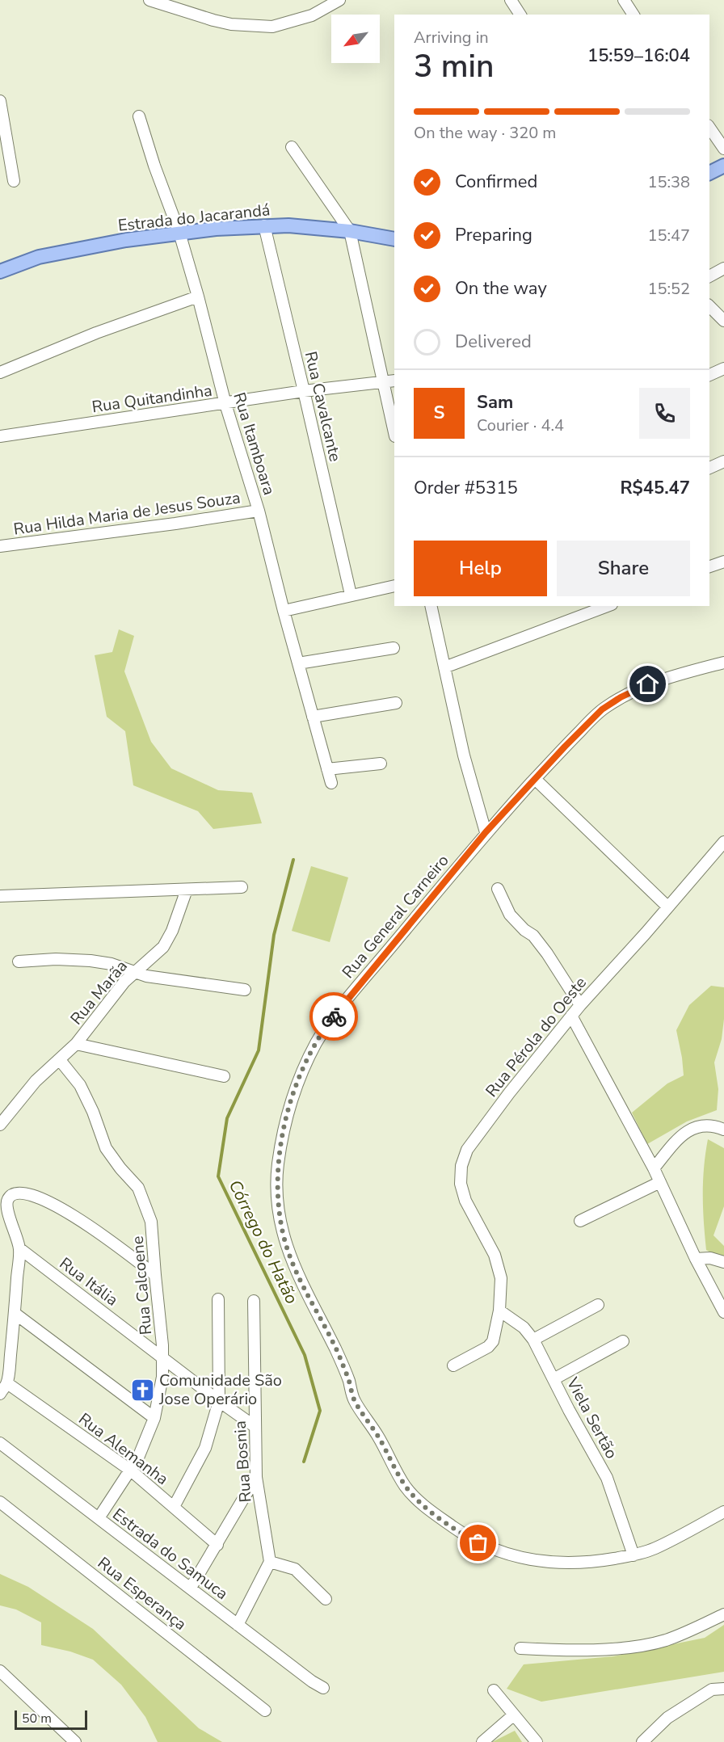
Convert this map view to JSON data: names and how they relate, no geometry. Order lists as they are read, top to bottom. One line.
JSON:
{"streets":{"main road":["Estrada do Jacarandá"],"street":["Rua Quitandinha","Rua Cavalcante","Rua Itamboara","Rua Hilda Maria de Jesus Souza","Rua General Carneiro","Rua Marãa","Rua Pérola do Oeste","Rua Itália","Rua Calcoene","Viela Sertão","Rua Alemanha","Rua Bosnia","Estrada do Samuca","Rua Esperança"]},"crossings":[["Estrada do Jacarandá","Rua Cavalcante"],["Estrada do Jacarandá","Rua Itamboara"],["Rua Quitandinha","Rua Cavalcante"],["Rua Quitandinha","Rua Itamboara"],["Rua Itamboara","Rua Hilda Maria de Jesus Souza"],["Rua General Carneiro","Viela Sertão"],["Rua Marãa","Rua Calcoene"],["Rua Pérola do Oeste","Viela Sertão"],["Rua Itália","Rua Calcoene"],["Rua Itália","Rua Bosnia"],["Rua Calcoene","Rua Alemanha"],["Rua Calcoene","Estrada do Samuca"],["Rua Alemanha","Rua Bosnia"]],"water":["Córrego do Hatão"],"places":{"church":["Comunidade São Jose Operário"]},"scale_bar":"50 m","north":"bottom left","page":{"heading":["3 min","Arriving in","15:59–16:04"],"panel":["Sam","Courier · 4.4","Order #5315","R$45.47"],"bar":"On the way · 320 m","list":[["Confirmed","15:38"],["Preparing","15:47"],["On the way","15:52"],"Delivered"],"round":"S","buttons":["Help","Share"],"scale":"50 m"}}
